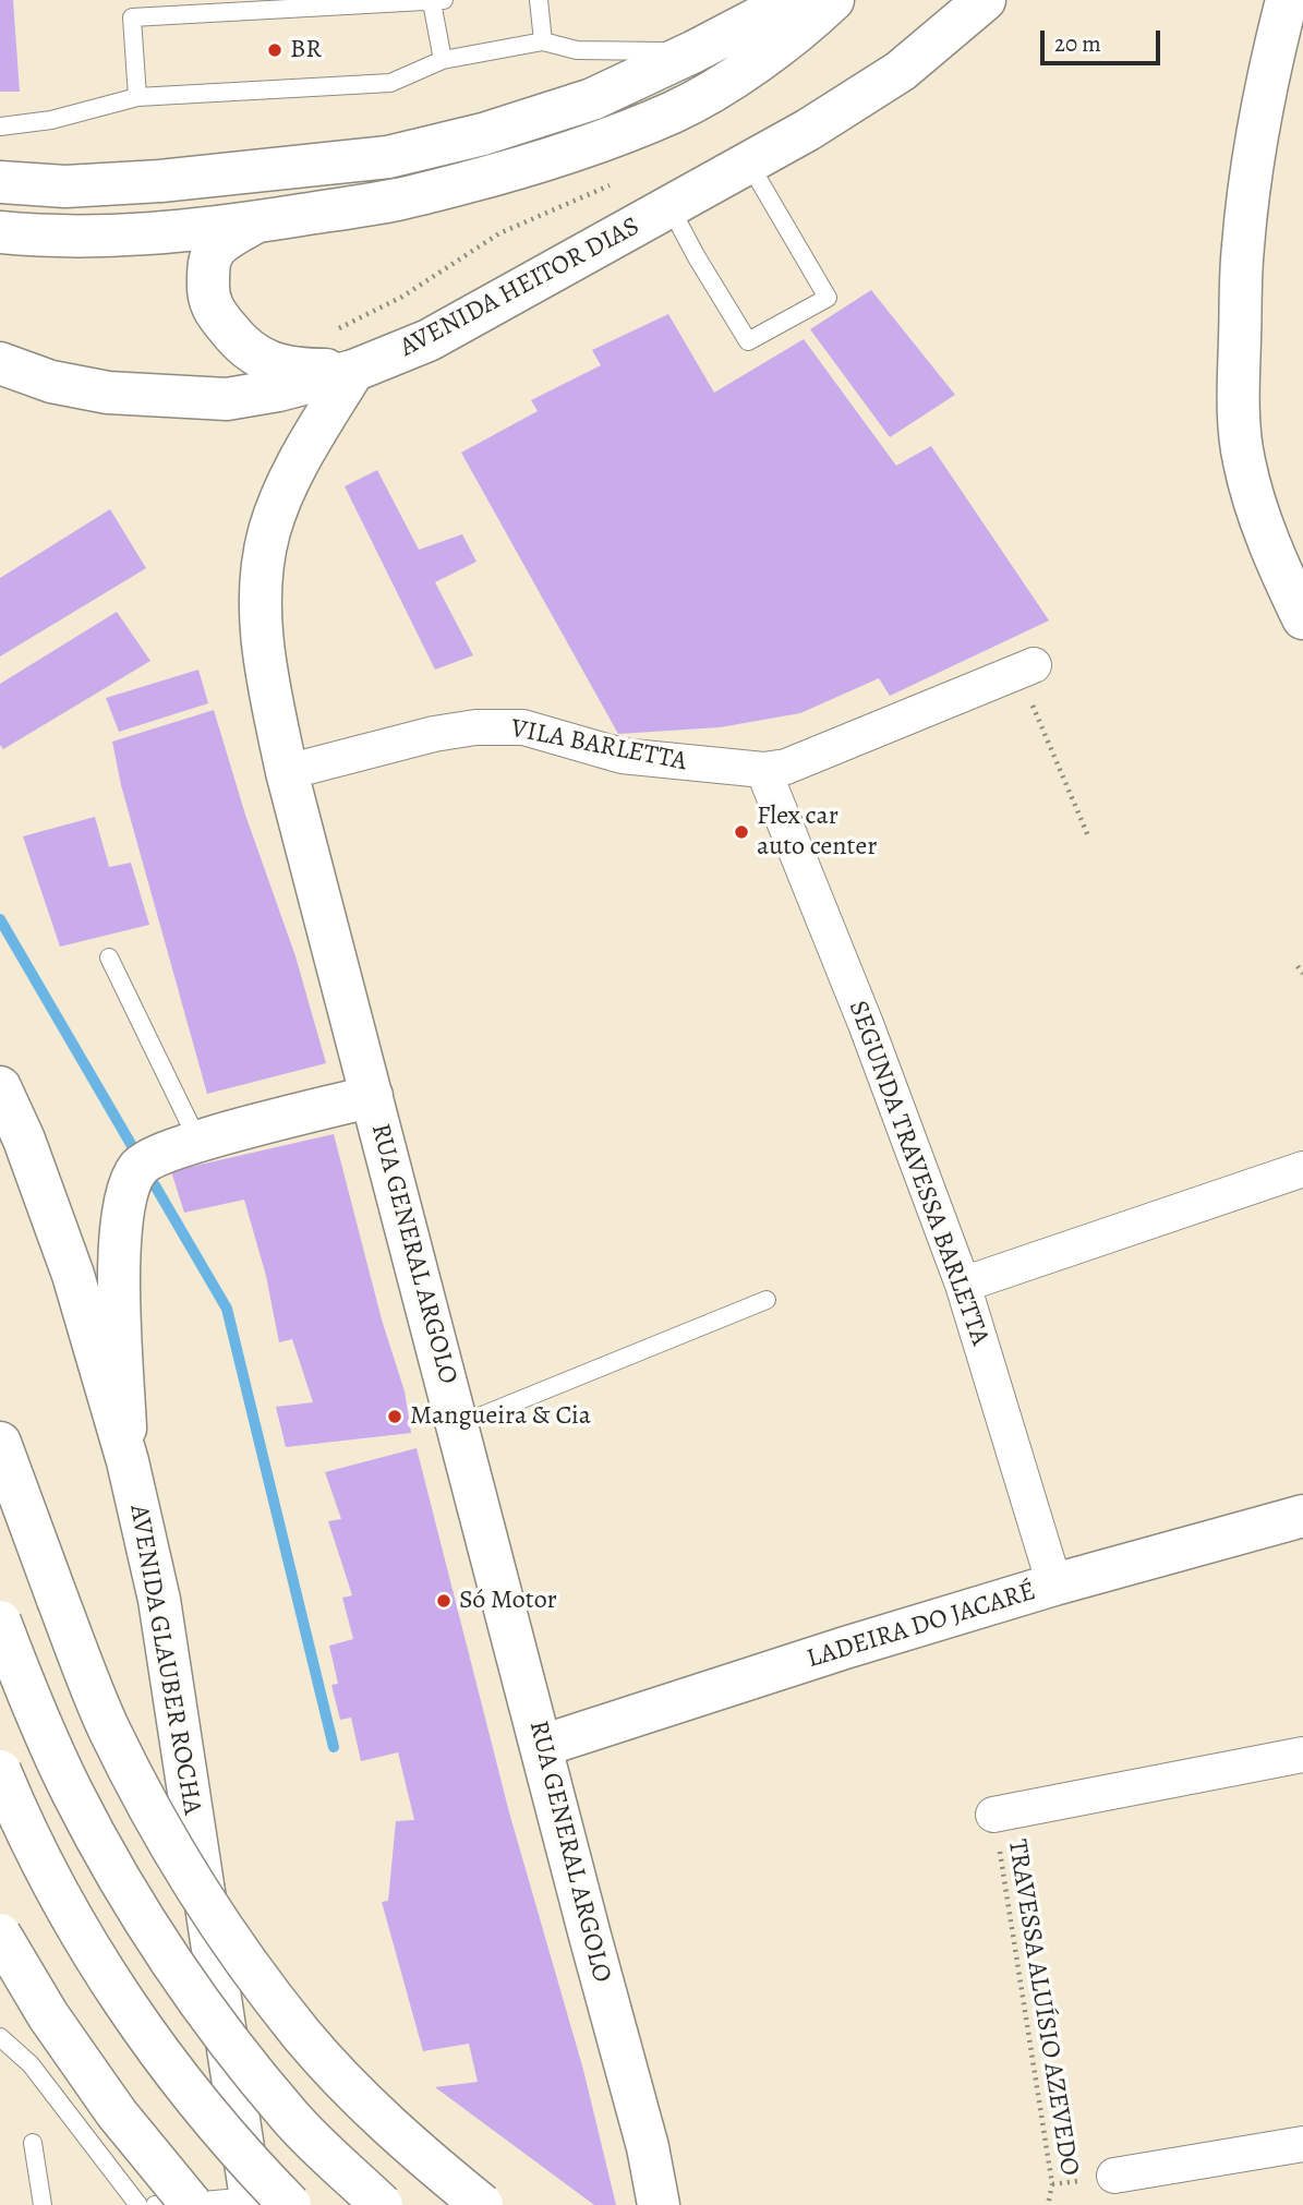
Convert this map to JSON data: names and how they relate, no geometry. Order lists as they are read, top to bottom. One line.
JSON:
{"streets":{"main road":["AVENIDA HEITOR DIAS","RUA GENERAL ARGOLO","LADEIRA DO JACARÉ","AVENIDA GLAUBER ROCHA"],"street":["VILA BARLETTA","SEGUNDA TRAVESSA BARLETTA"],"path":["TRAVESSA ALUÍSIO AZEVEDO"]},"crossings":[["AVENIDA HEITOR DIAS","RUA GENERAL ARGOLO"],["VILA BARLETTA","SEGUNDA TRAVESSA BARLETTA"],["VILA BARLETTA","RUA GENERAL ARGOLO"],["SEGUNDA TRAVESSA BARLETTA","LADEIRA DO JACARÉ"],["RUA GENERAL ARGOLO","LADEIRA DO JACARÉ"]],"places":["BR","Flex car auto center","Mangueira & Cia","Só Motor"],"scale_bar":"20 m"}
